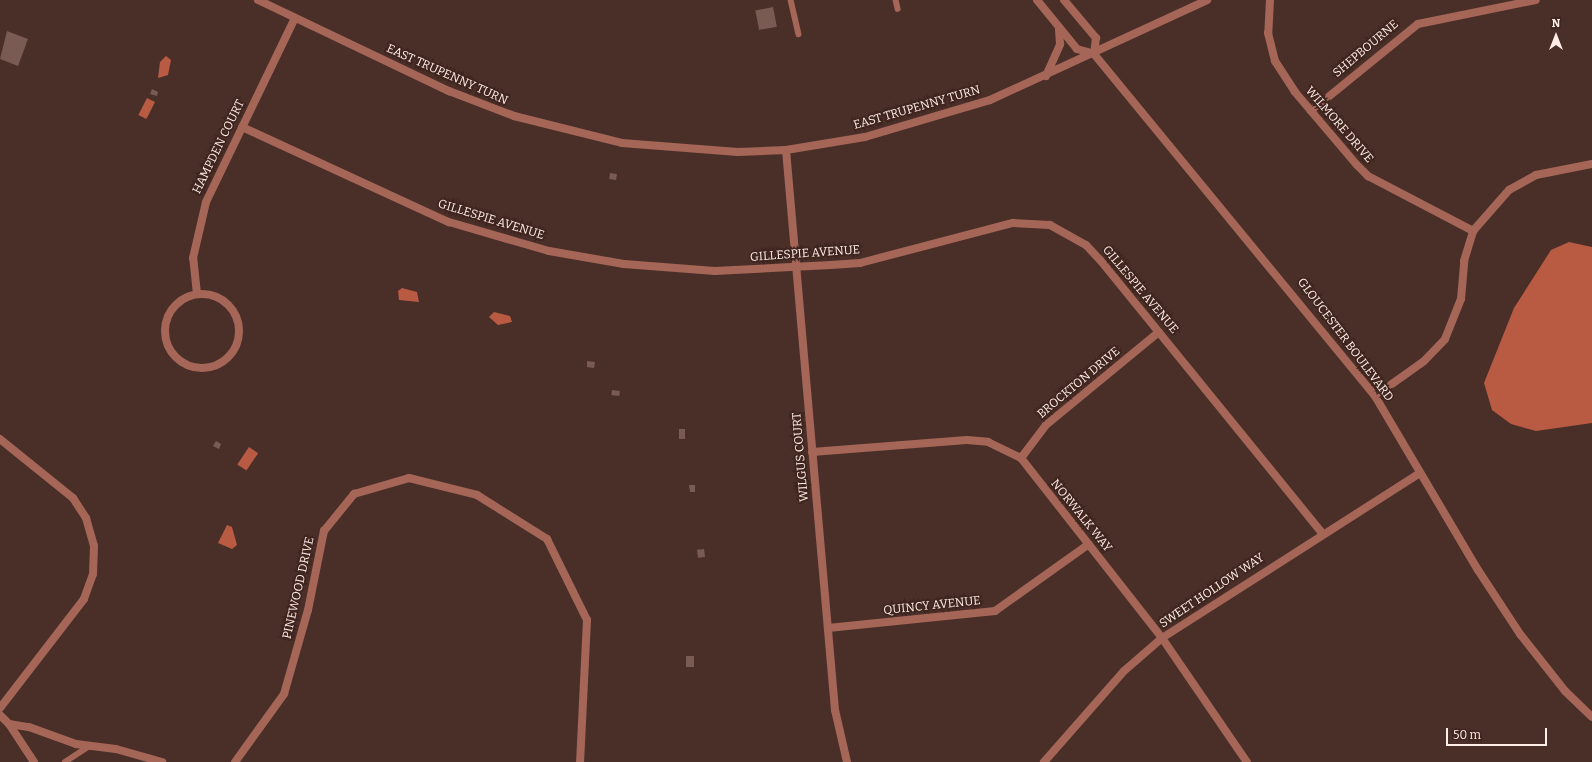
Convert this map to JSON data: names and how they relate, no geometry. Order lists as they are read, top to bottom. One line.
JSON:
{"streets":{"street":["SHEPBOURNE","EAST TRUPENNY TURN","WILMORE DRIVE","HAMPDEN COURT","GILLESPIE AVENUE","GLOUCESTER BOULEVARD","BROCKTON DRIVE","WILGUS COURT","NORWALK WAY","PINEWOOD DRIVE","SWEET HOLLOW WAY","QUINCY AVENUE"]},"crossings":[["SHEPBOURNE","WILMORE DRIVE"],["EAST TRUPENNY TURN","HAMPDEN COURT"],["EAST TRUPENNY TURN","GLOUCESTER BOULEVARD"],["EAST TRUPENNY TURN","WILGUS COURT"],["HAMPDEN COURT","GILLESPIE AVENUE"],["GILLESPIE AVENUE","BROCKTON DRIVE"],["GILLESPIE AVENUE","WILGUS COURT"],["GILLESPIE AVENUE","SWEET HOLLOW WAY"],["GLOUCESTER BOULEVARD","SWEET HOLLOW WAY"],["BROCKTON DRIVE","NORWALK WAY"],["WILGUS COURT","NORWALK WAY"],["WILGUS COURT","QUINCY AVENUE"],["NORWALK WAY","SWEET HOLLOW WAY"],["NORWALK WAY","QUINCY AVENUE"]],"scale_bar":"50 m","north":"top"}
